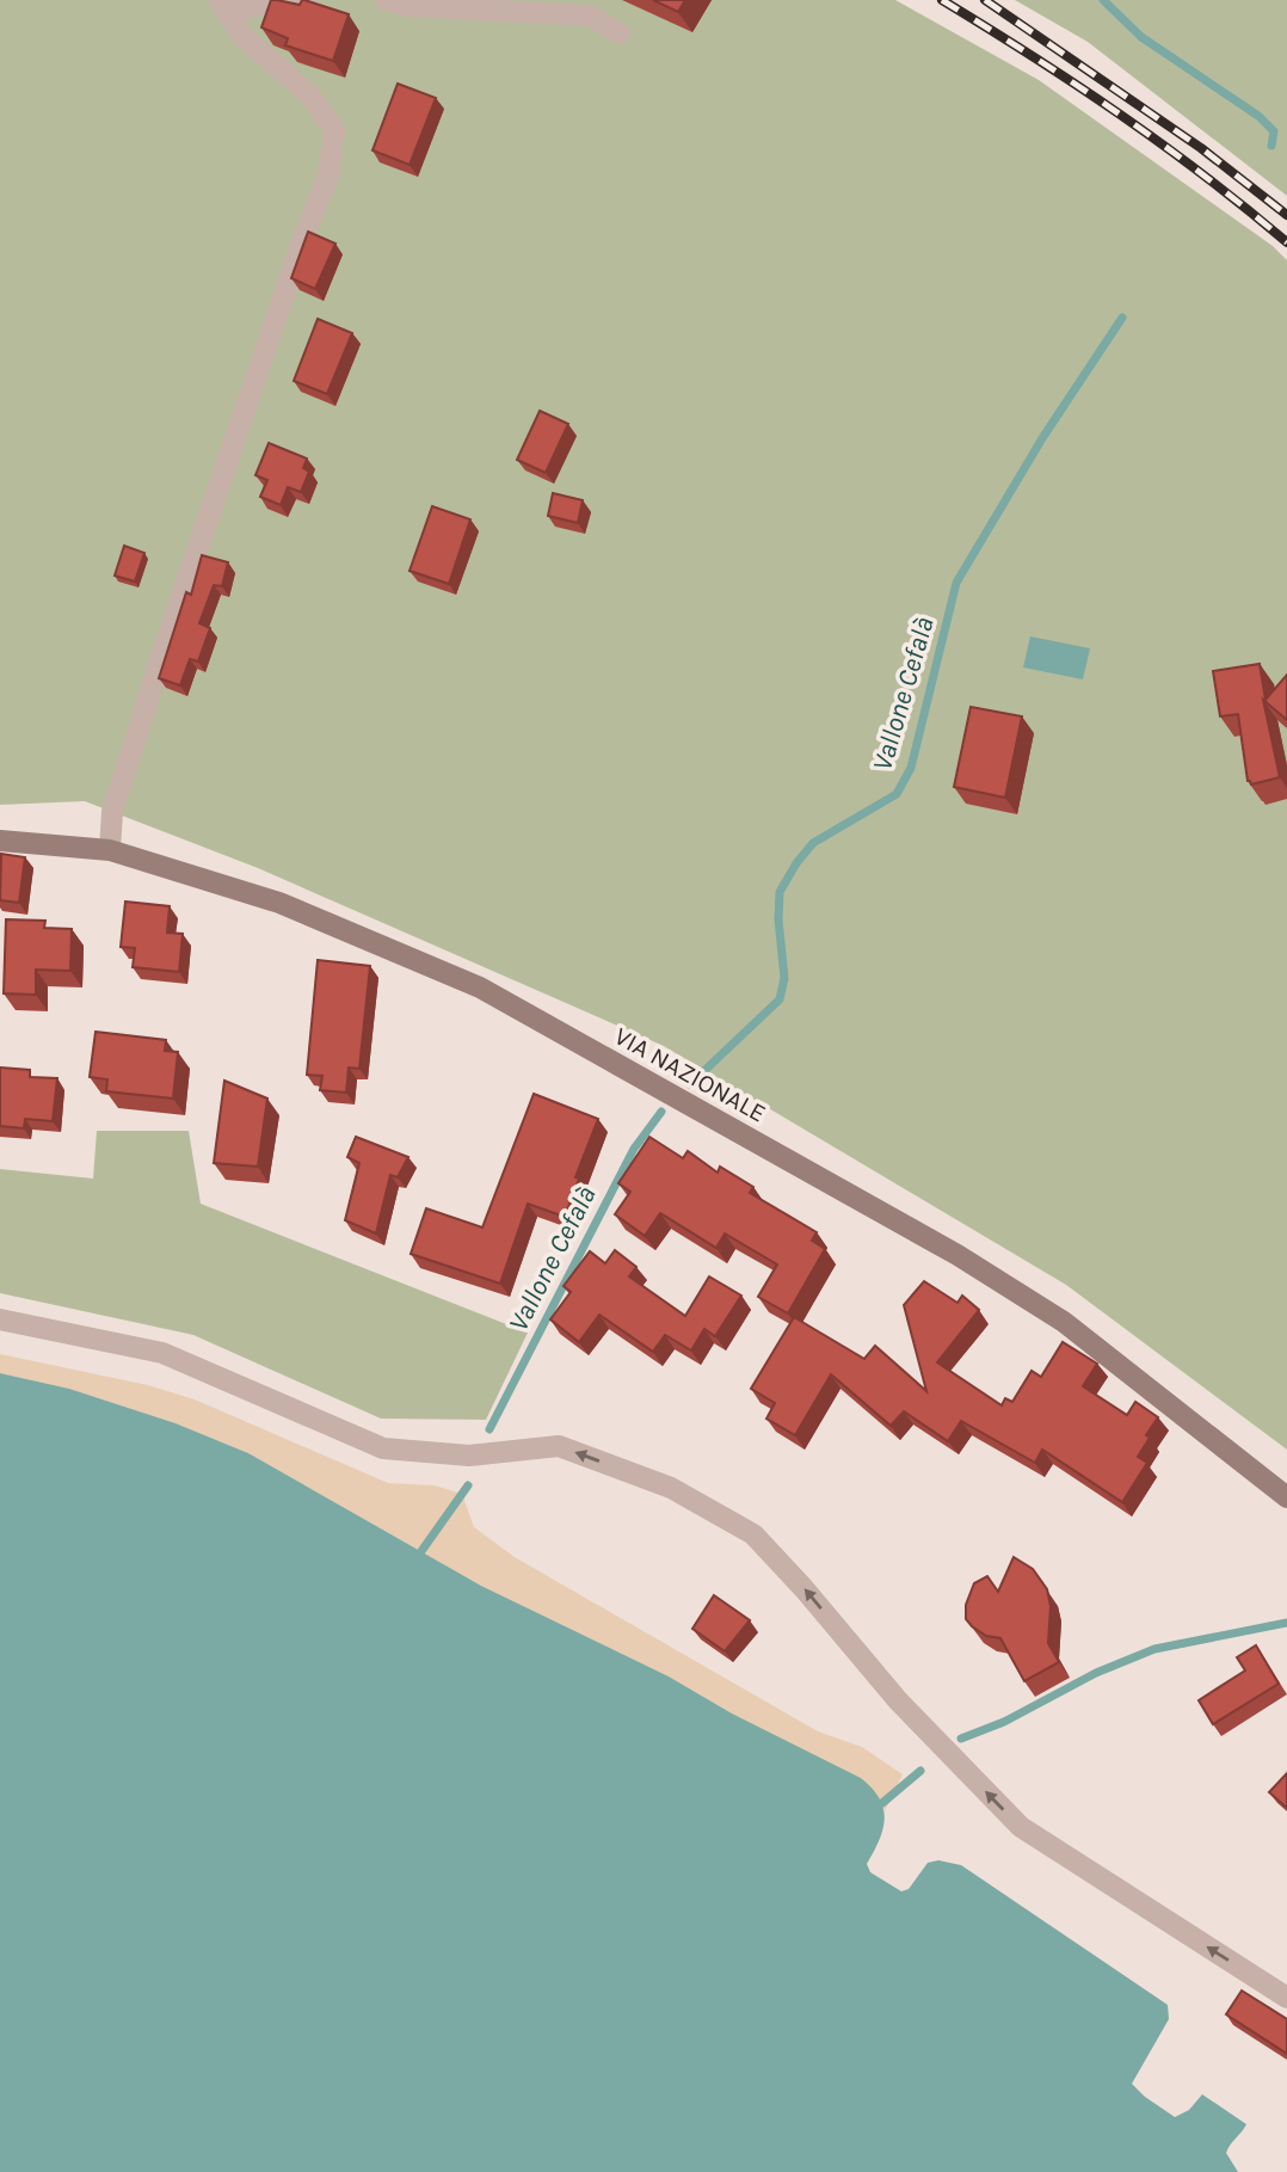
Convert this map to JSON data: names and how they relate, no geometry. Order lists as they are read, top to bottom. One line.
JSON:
{"streets":{"main road":["VIA NAZIONALE"]},"water":["Vallone Cefalà"]}
